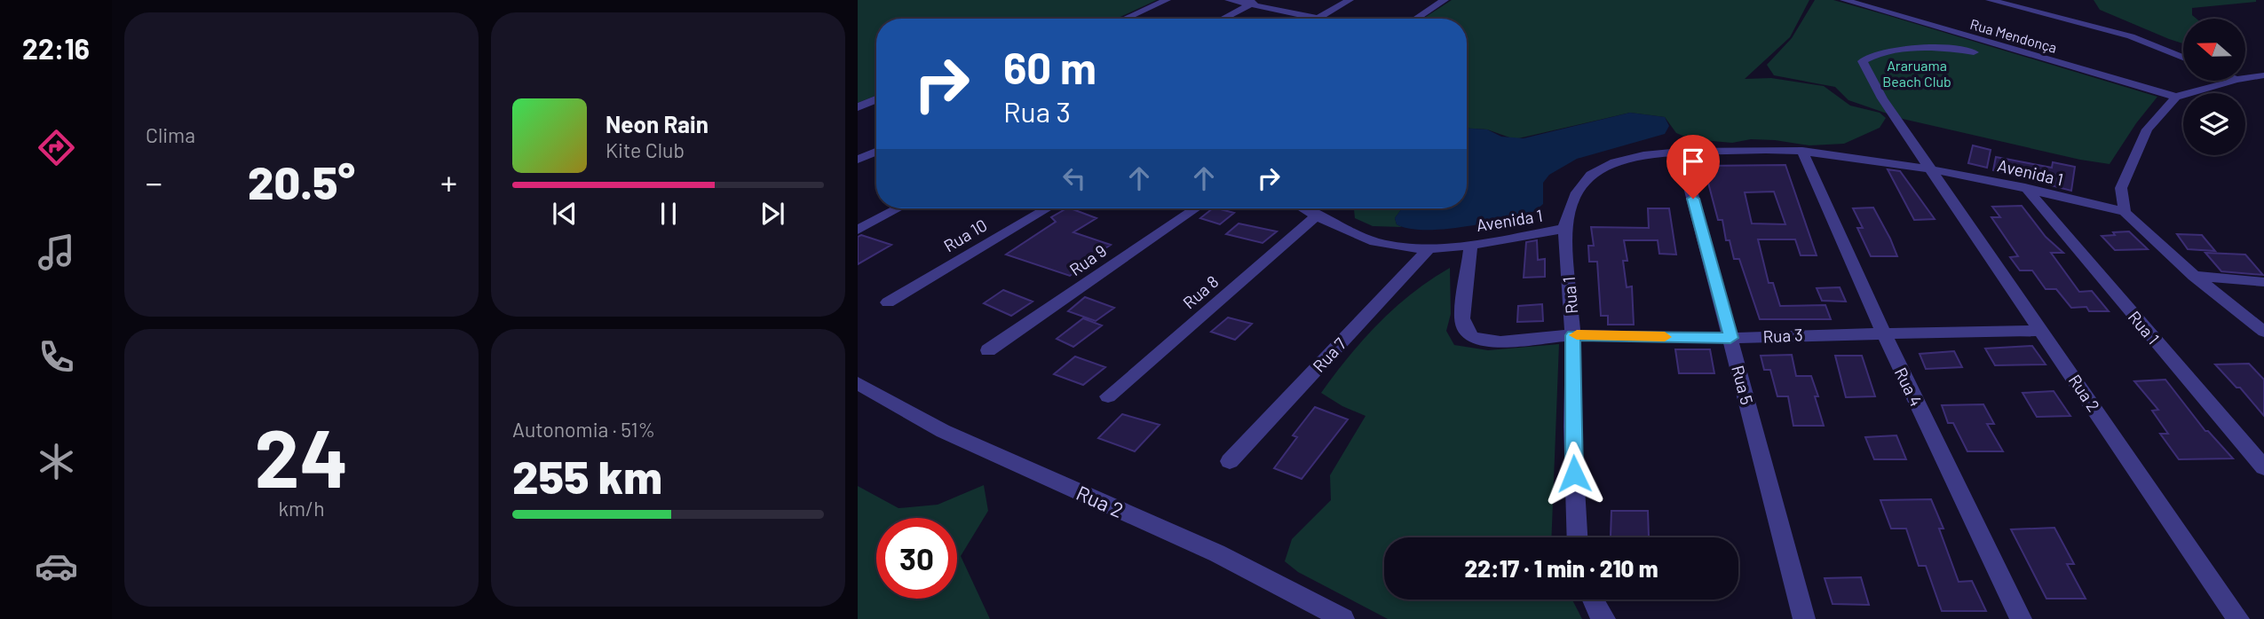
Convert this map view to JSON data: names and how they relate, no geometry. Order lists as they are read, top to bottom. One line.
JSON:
{"streets":{"street":["Rua Mendonça","Avenida 1","Rua 10","Rua 9","Rua 8","Rua 1","Rua 3","Rua 7","Rua 5","Rua 4","Rua 2"]},"crossings":[["Avenida 1","Rua 8"],["Avenida 1","Rua 1"],["Avenida 1","Rua 3"],["Avenida 1","Rua 7"],["Avenida 1","Rua 5"],["Avenida 1","Rua 4"],["Avenida 1","Rua 2"],["Rua 1","Rua 3"],["Rua 3","Rua 5"],["Rua 3","Rua 4"],["Rua 3","Rua 2"]],"parks":["Araruama Beach Club"],"north":"left","page":{"tabs":"22:16","tile":["Clima",["24","km/h"],["Autonomia · 51%","255 km"]],"turn":["60 m","Rua 3"],"song":["Neon Rain","Kite Club"],"heat":["−","20.5°","+"],"limit":"30","trip":"22:17 · 1 min · 210 m"}}
